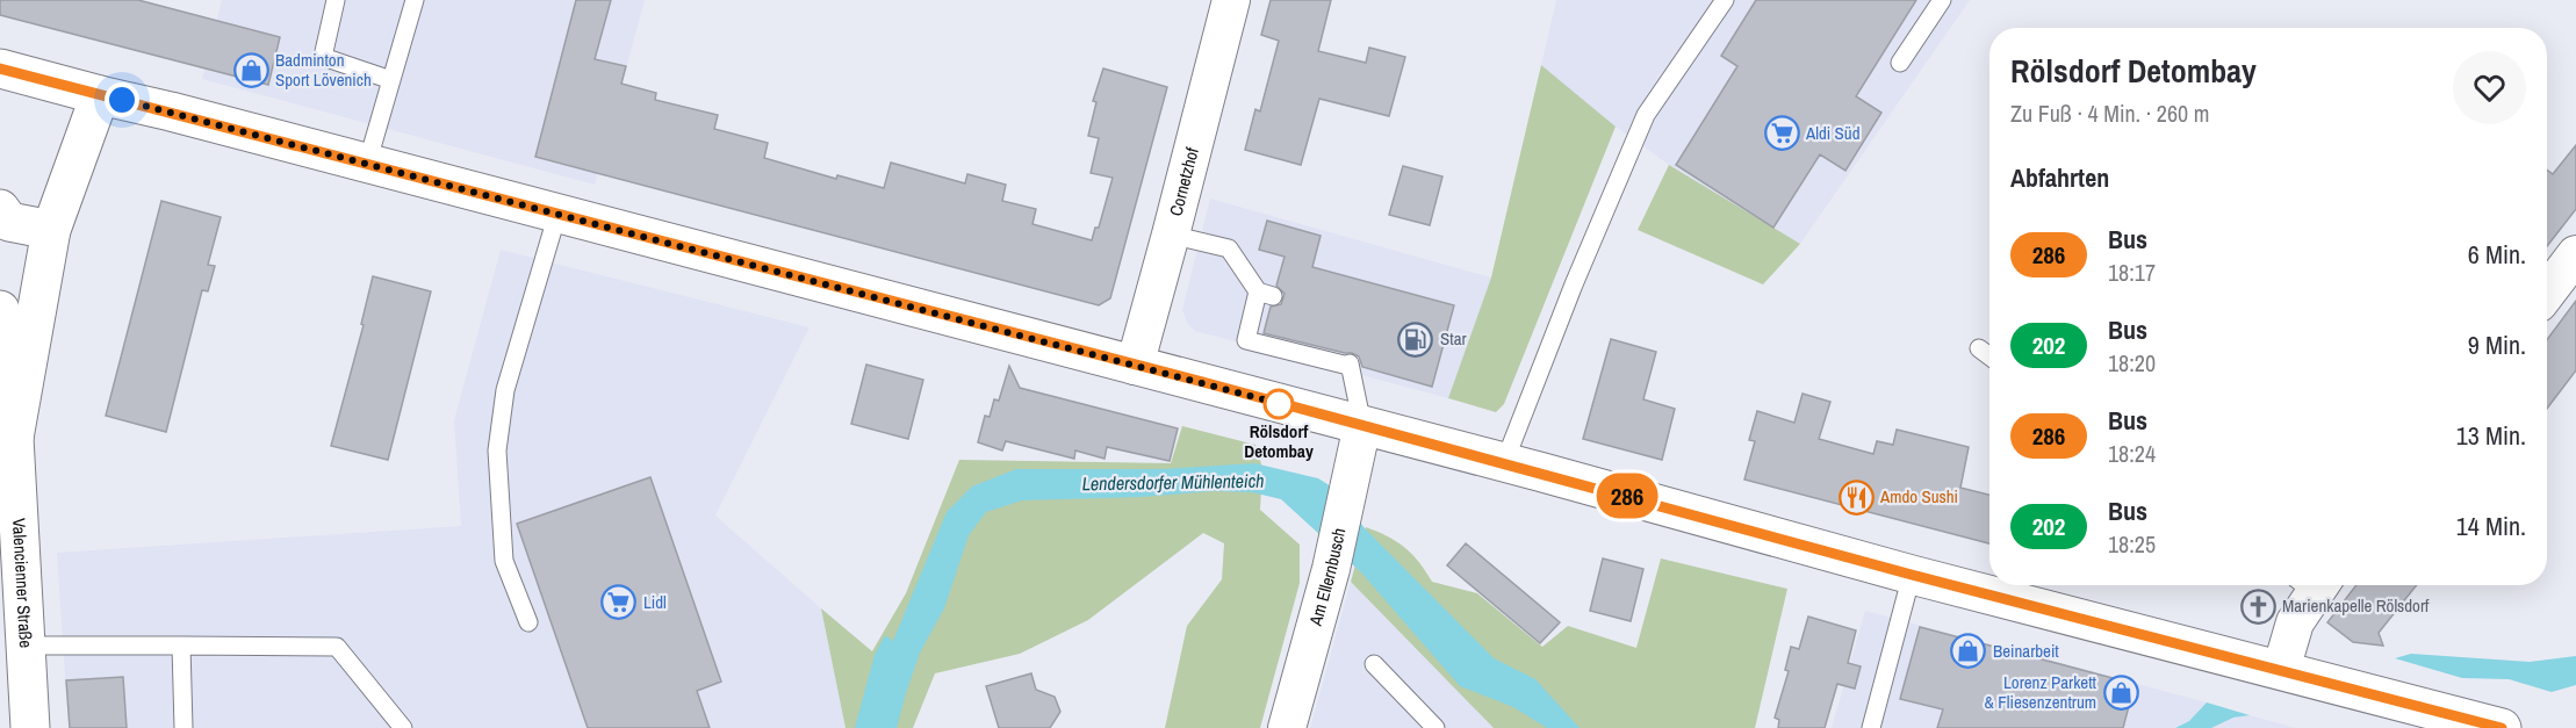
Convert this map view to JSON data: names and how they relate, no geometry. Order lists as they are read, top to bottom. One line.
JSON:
{"streets":{"street":["Cornetzhof","Am Ellernbusch","Valencienner Straße"]},"water":["Lendersdorfer Mühlenteich"],"places":{"shop":["Badminton Sport Lövenich","Beinarbeit","Lorenz Parkett & Fliesenzentrum"],"supermarket":["Aldi Süd","Lidl"],"fuel station":["Star"],"other":["Rölsdorf Detombay"],"restaurant":["Amdo Sushi"],"church":["Marienkapelle Rölsdorf"]},"lines":["bus line 286"],"page":{"on_map":"286","heading":[["Rölsdorf Detombay","Zu Fuß · 4 Min. · 260 m"],"Abfahrten"],"list":[{"mark":"286","name":"Bus","note":"18:17","value":"6 Min."},{"mark":"202","name":"Bus","note":"18:20","value":"9 Min."},{"mark":"286","name":"Bus","note":"18:24","value":"13 Min."},{"mark":"202","name":"Bus","note":"18:25","value":"14 Min."}]}}
